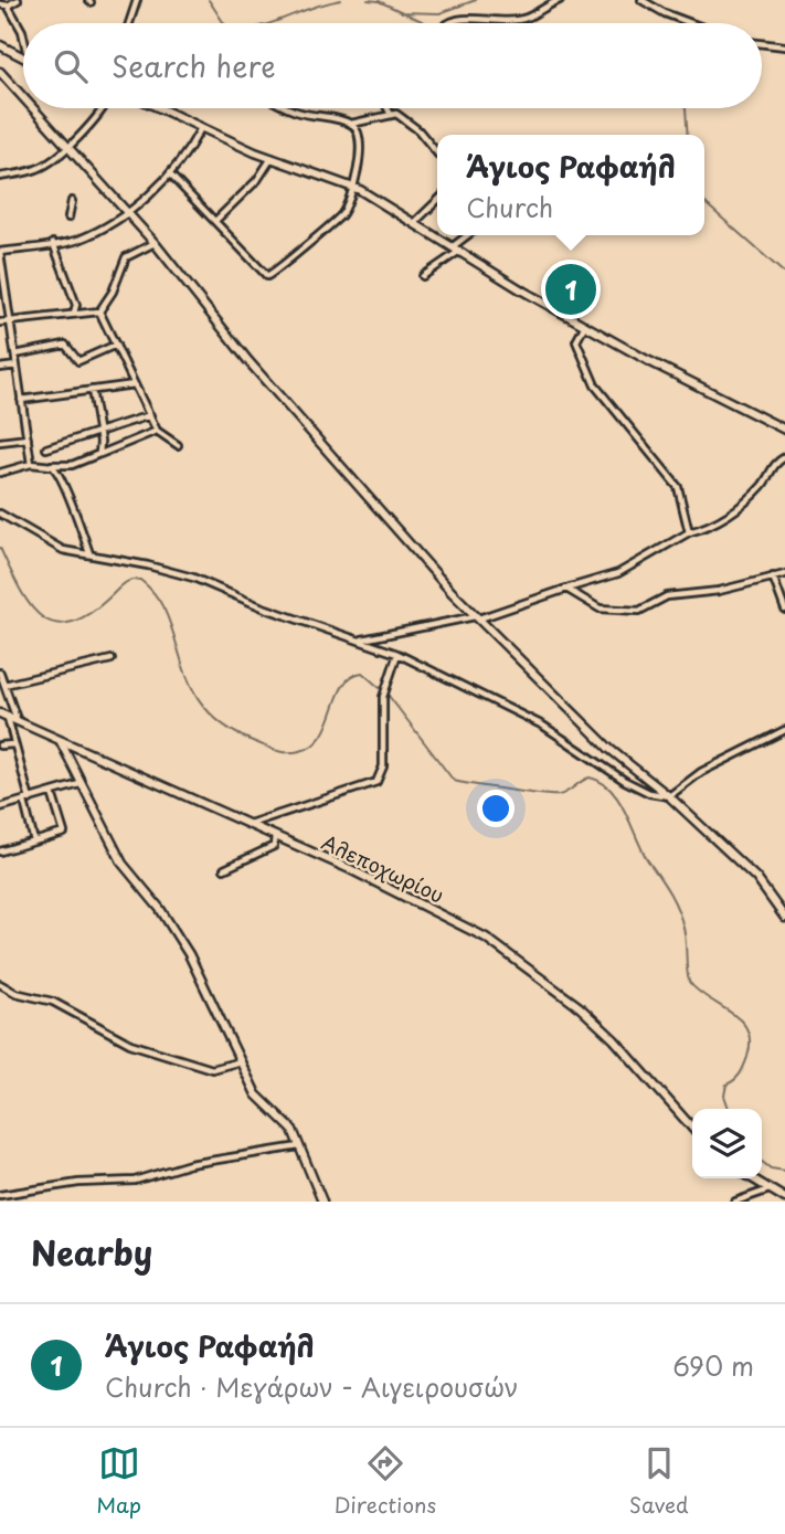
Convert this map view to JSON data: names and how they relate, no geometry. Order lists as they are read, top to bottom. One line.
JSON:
{"streets":{"street":["Αλεποχωρίου"]},"page":{"search":"Search here","popup":["Άγιος Ραφαήλ","Church"],"pins":"1","heading":"Nearby","list":[{"mark":"1","name":"Άγιος Ραφαήλ","note":"Church · Μεγάρων - Αιγειρουσών","value":"690 m"}],"nav":["Map","Directions","Saved"]}}
